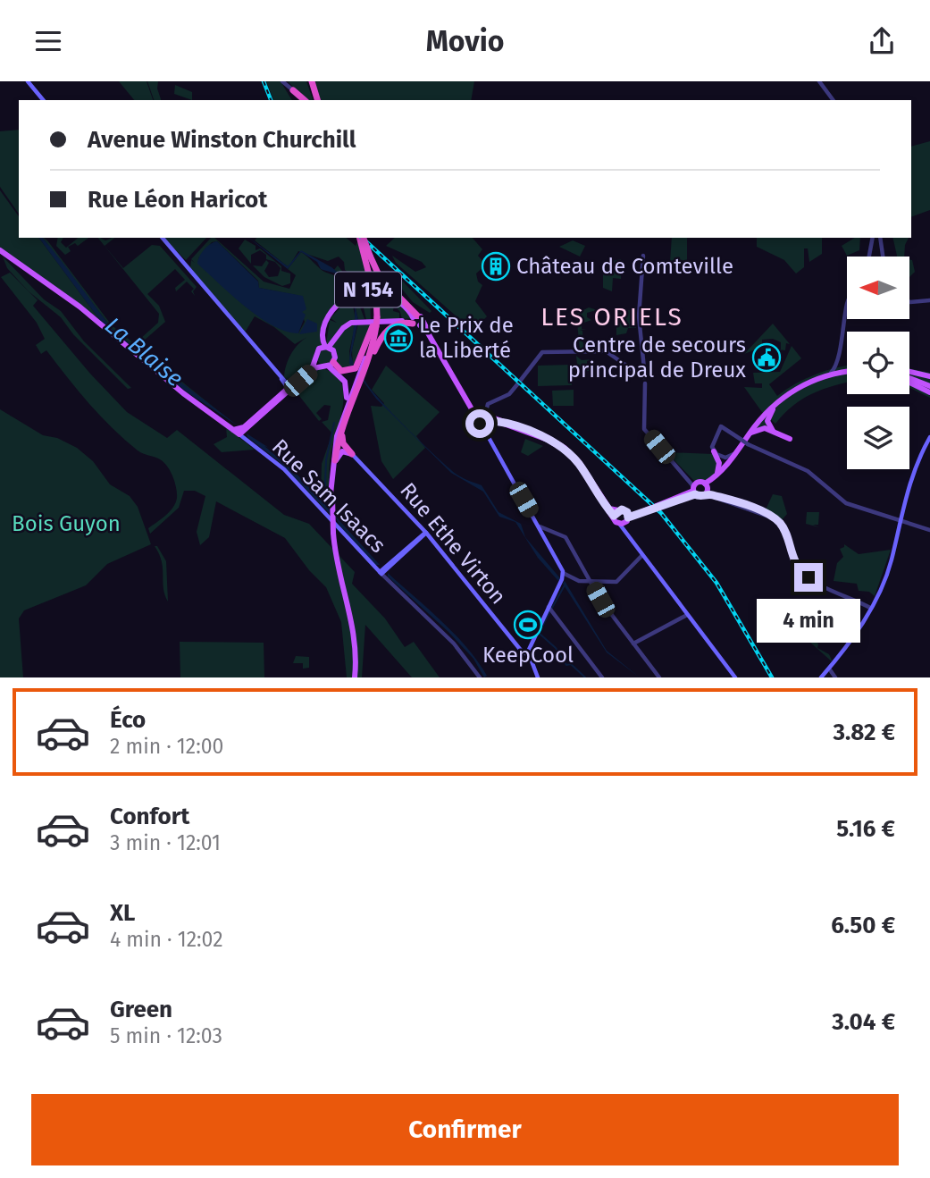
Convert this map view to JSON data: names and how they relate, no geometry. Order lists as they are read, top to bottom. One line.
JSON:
{"streets":{"main road":["N 154","Rue Sam Isaacs","Rue Ethe Virton"]},"districts":["LES ORIELS"],"water":["La Blaise"],"parks":["Bois Guyon"],"places":{"building":["Château de Comteville"],"museum":["Le Prix de la Liberté"],"public building":["Centre de secours principal de Dreux"],"sports":["KeepCool"]},"north":"left","page":{"header":"Movio","banner":["Avenue Winston Churchill","Rue Léon Haricot"],"bubble":"4 min","list":[{"name":"Éco","note":"2 min · 12:00","value":"3.82 €"},{"name":"Confort","note":"3 min · 12:01","value":"5.16 €"},{"name":"XL","note":"4 min · 12:02","value":"6.50 €"},{"name":"Green","note":"5 min · 12:03","value":"3.04 €"}],"buttons":"Confirmer"}}
